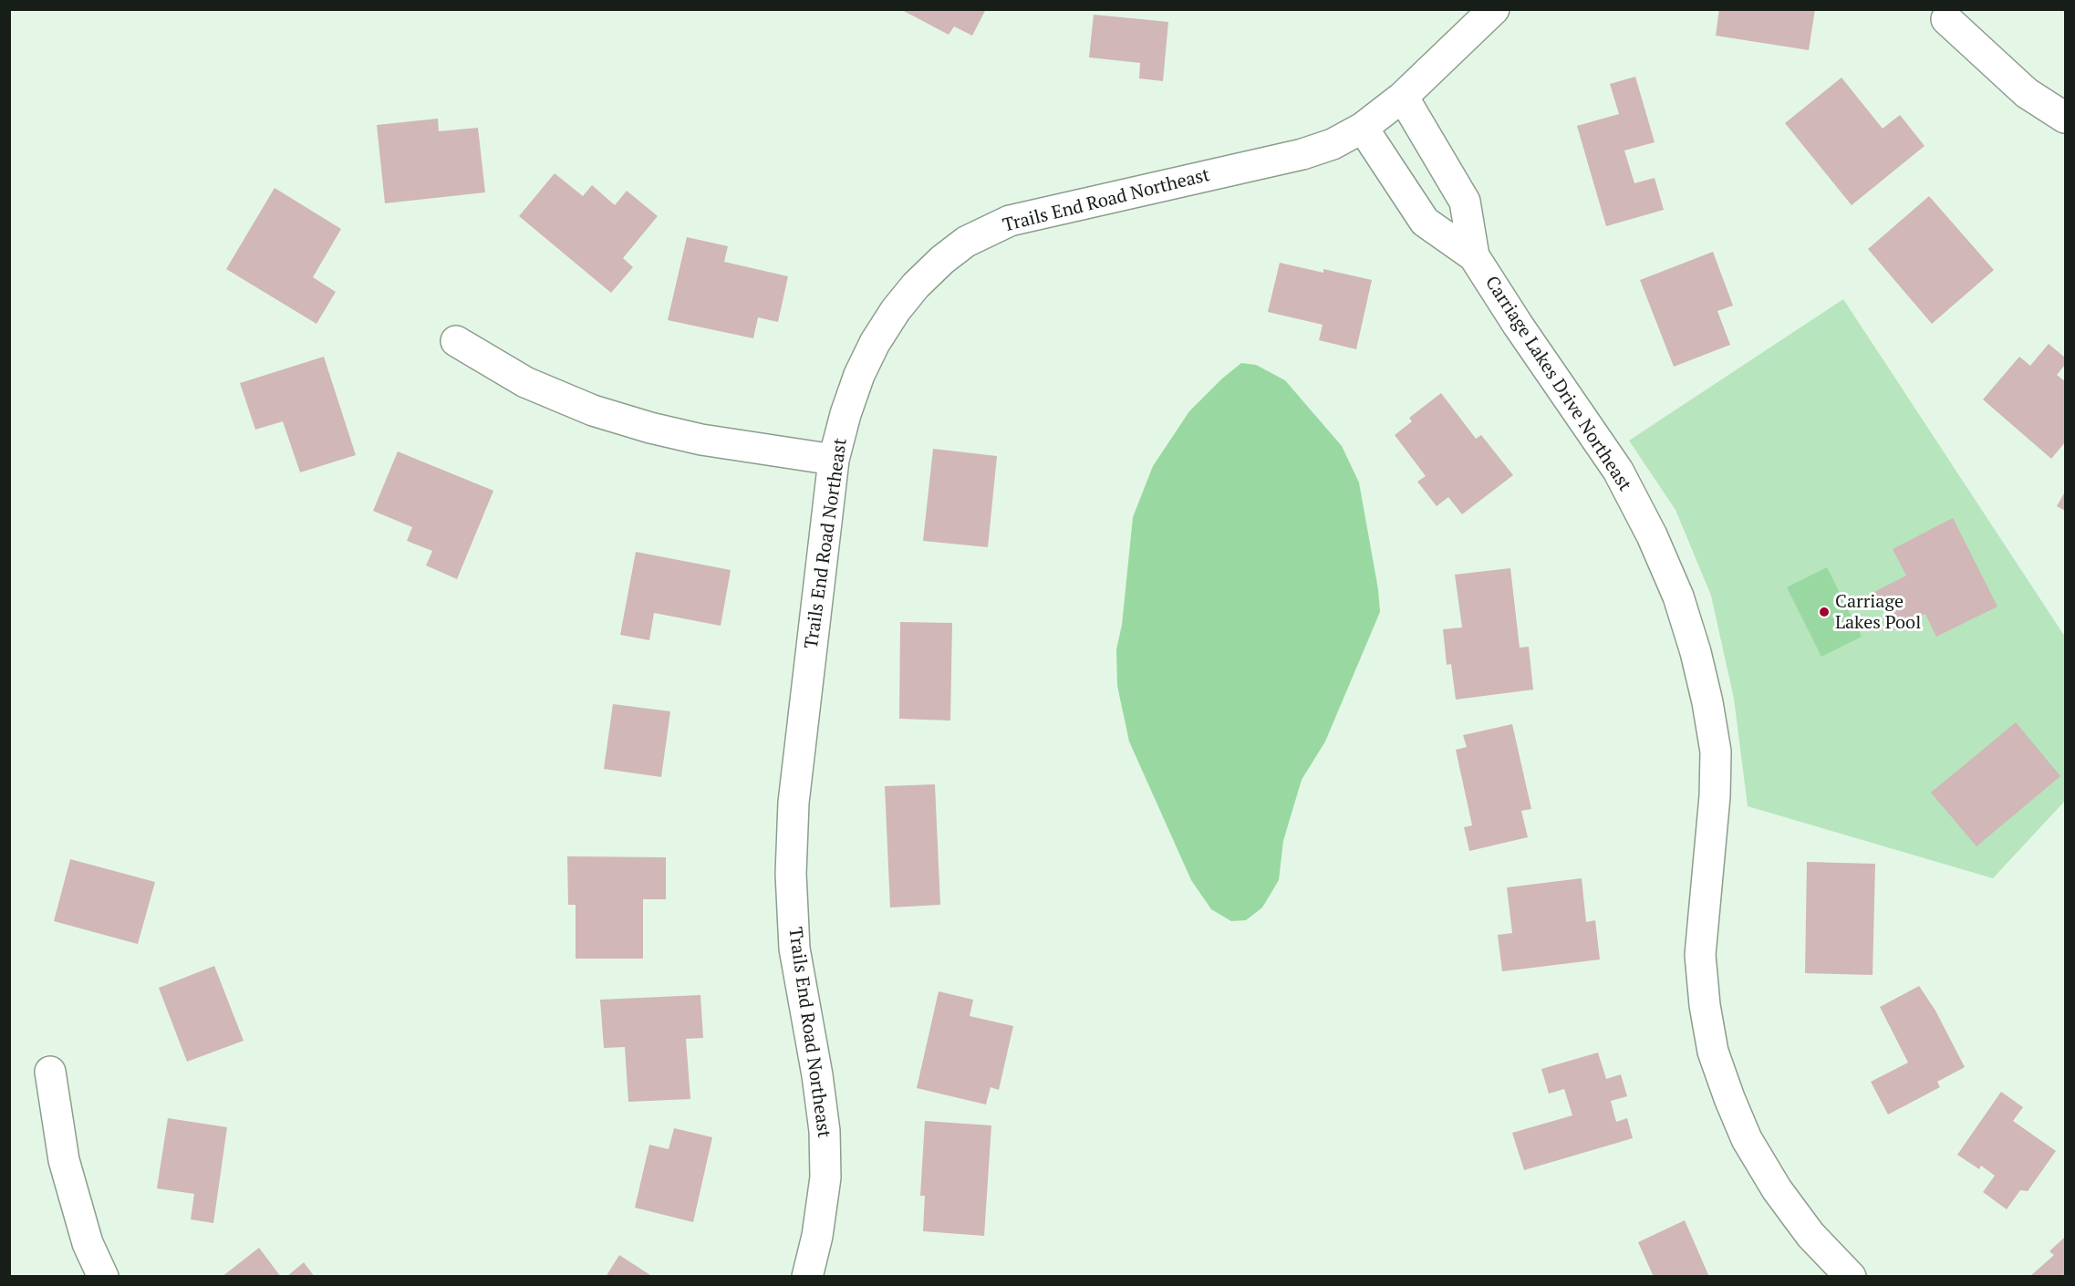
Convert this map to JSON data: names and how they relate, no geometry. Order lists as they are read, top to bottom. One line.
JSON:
{"streets":{"street":["Trails End Road Northeast","Carriage Lakes Drive Northeast"]},"crossings":[["Trails End Road Northeast","Carriage Lakes Drive Northeast"]],"places":["Carriage Lakes Pool"]}
